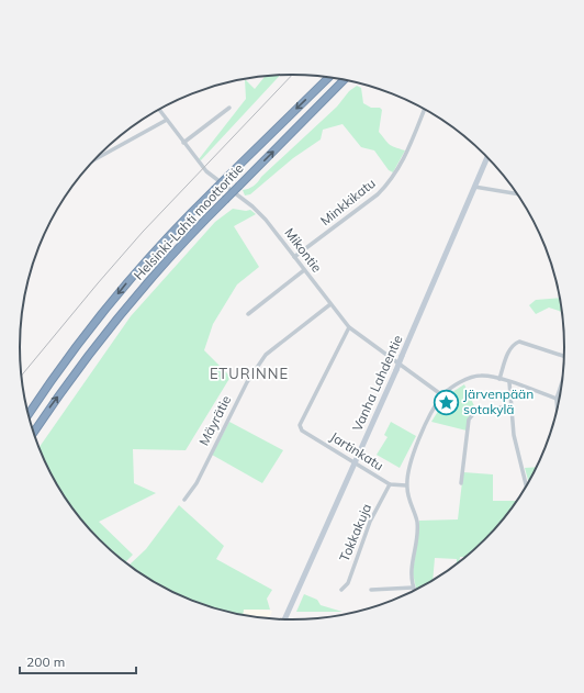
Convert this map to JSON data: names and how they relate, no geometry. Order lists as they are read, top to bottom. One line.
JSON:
{"streets":{"highway":["Helsinki-Lahti moottoritie"],"main road":["Vanha Lahdentie"],"street":["Minkkikatu","Mikontie","Mäyrätie","Jartinkatu","Tokkakuja"]},"crossings":[["Minkkikatu","Mikontie"],["Mikontie","Mäyrätie"],["Mikontie","Jartinkatu"],["Vanha Lahdentie","Jartinkatu"],["Jartinkatu","Tokkakuja"]],"districts":["ETURINNE"],"places":{"place":["Järvenpään sotakylä"]},"scale_bar":"200 m"}
